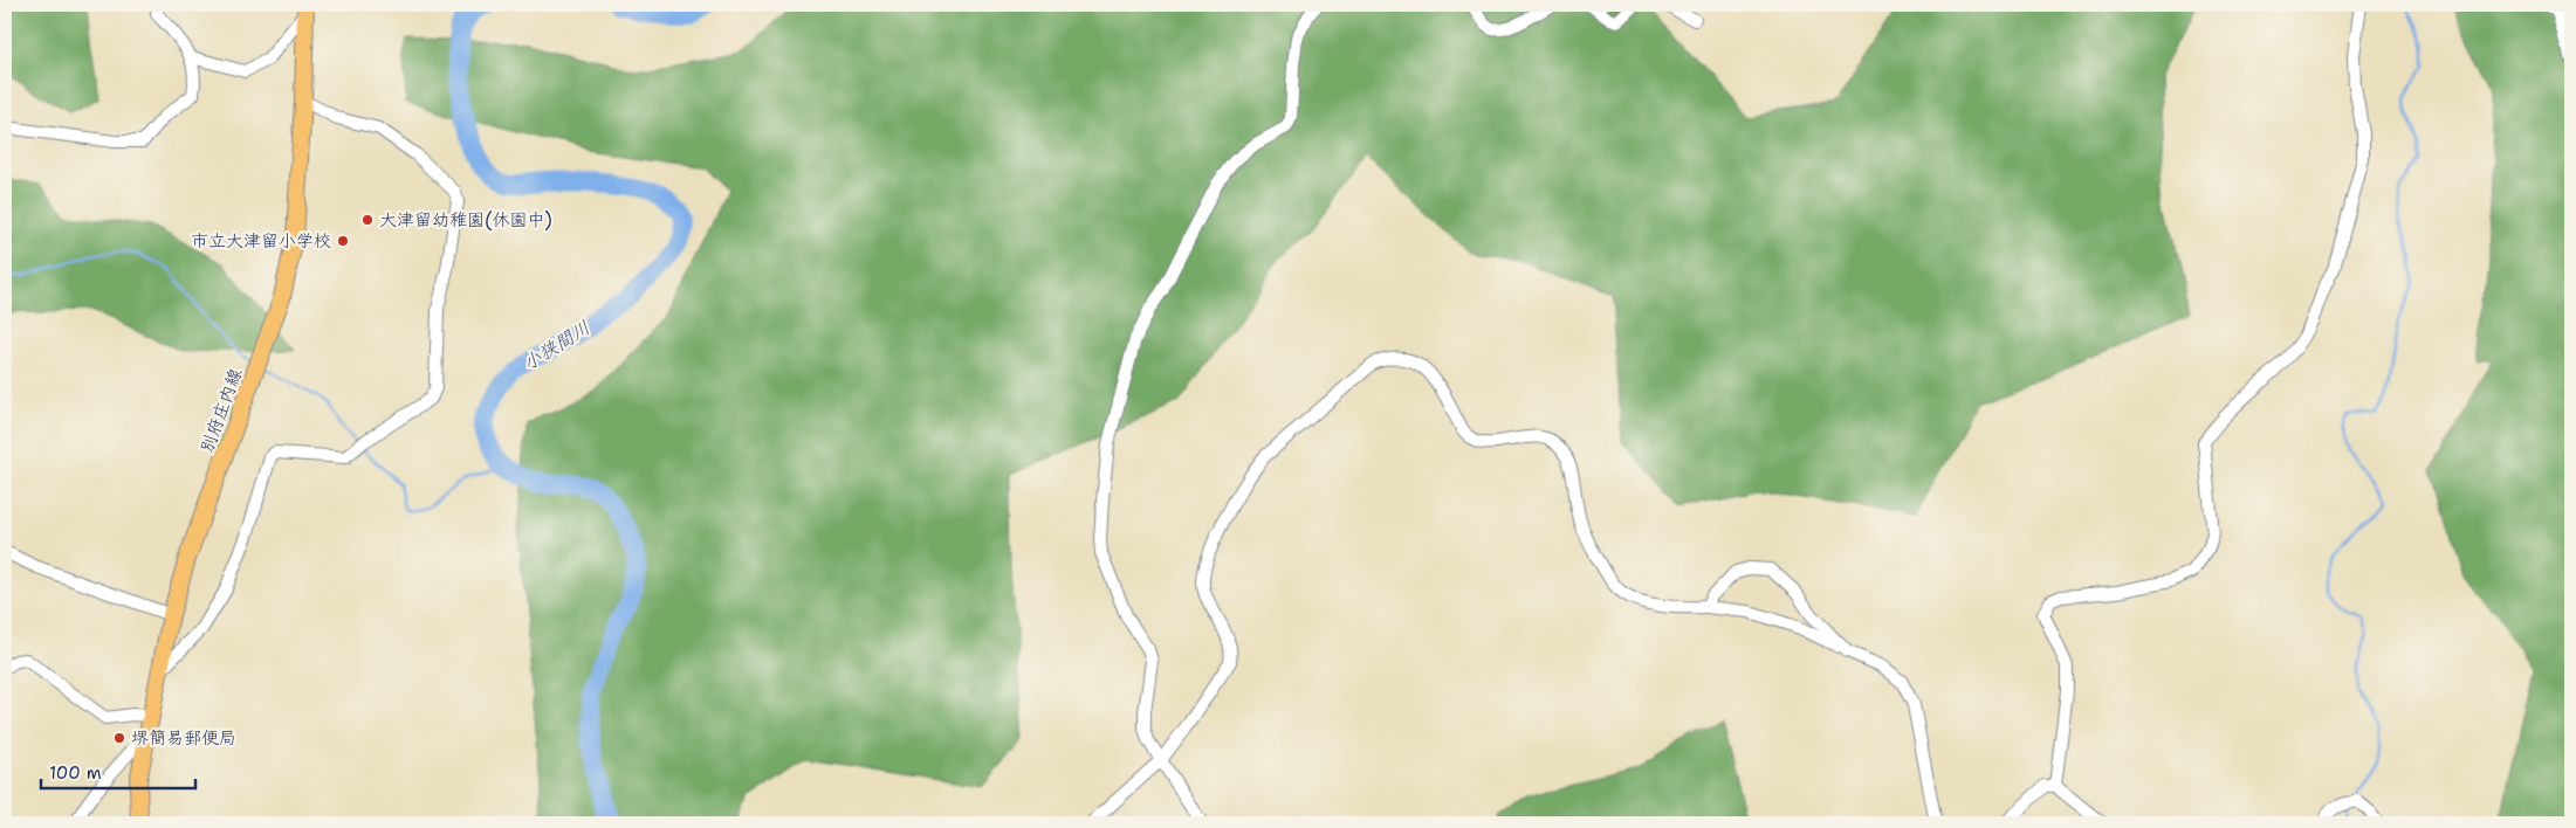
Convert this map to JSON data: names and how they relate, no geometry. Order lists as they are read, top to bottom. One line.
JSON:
{"streets":{"main road":["別府庄内線"]},"water":["小狭間川"],"places":["大津留幼稚園(休園中)","市立大津留小学校","堺簡易郵便局"],"scale_bar":"100 m"}
